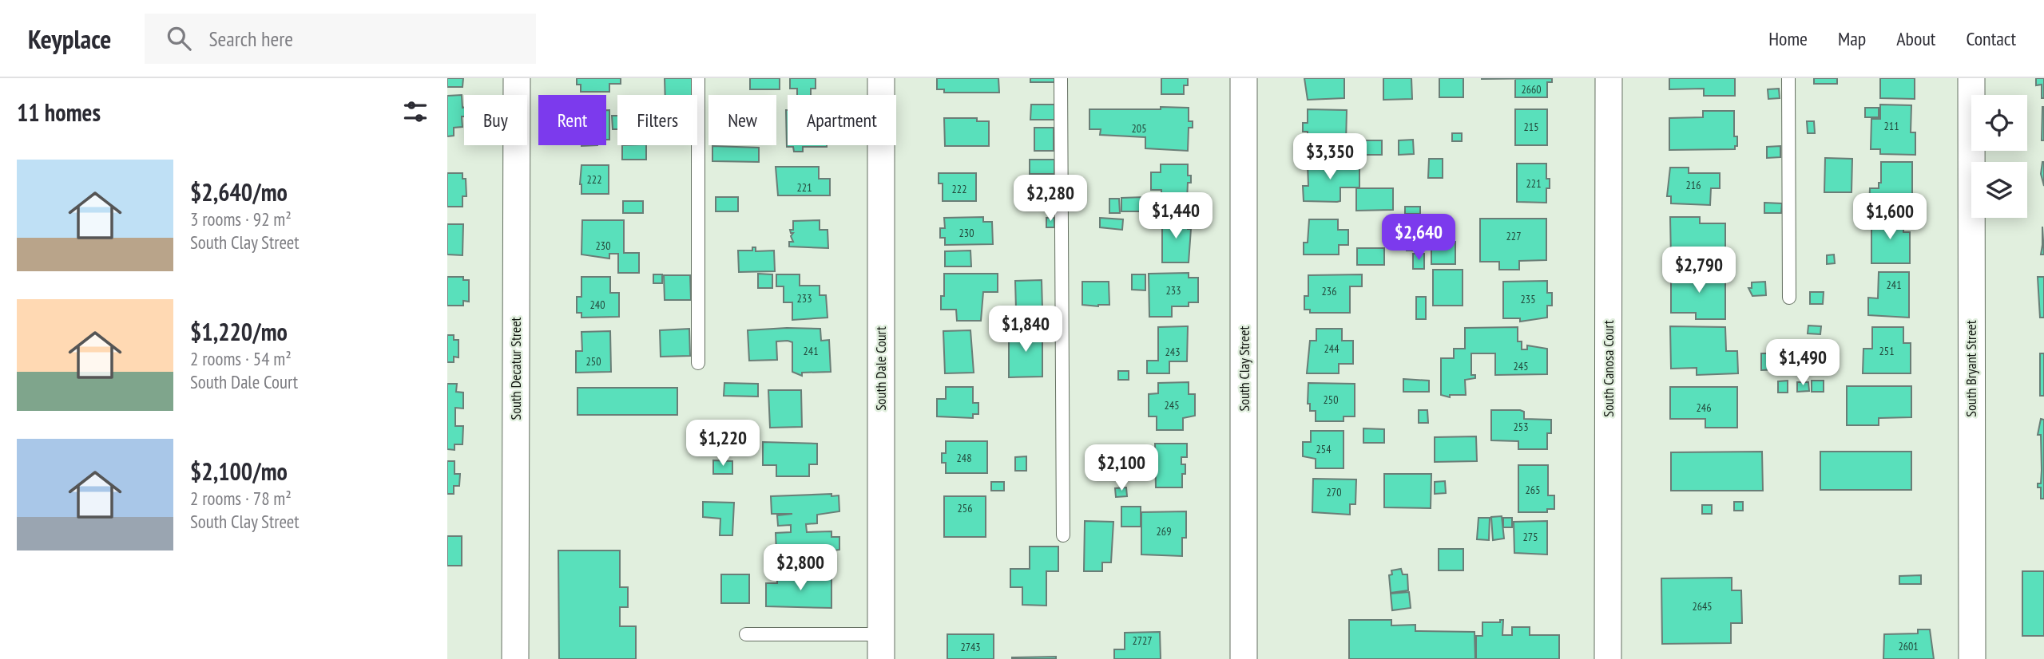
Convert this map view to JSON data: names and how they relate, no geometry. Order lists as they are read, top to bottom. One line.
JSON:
{"streets":{"street":["South Decatur Street","South Dale Court","South Clay Street","South Canosa Court","South Bryant Street"]},"house_numbers":["2660","211","215","205","222","221","216","221","222","230","227","230","241","233","236","233","235","240","244","241","251","243","250","245","250","245","246","253","254","248","265","270","256","269","275","2645","2727","2601","2743"],"page":{"header":"Keyplace","search":"Search here","nav":["Home","Map","About","Contact"],"heading":"11 homes","chip":["Buy","Rent","Filters","New","Apartment"],"price":["$3,350","$2,280","$1,440","$1,600","$2,640","$2,790","$1,840","$1,490","$1,220","$2,100","$2,800"],"list":[{"name":"$2,640/mo","note":"3 rooms · 92 m² · South Clay Street"},{"name":"$1,220/mo","note":"2 rooms · 54 m² · South Dale Court"},{"name":"$2,100/mo","note":"2 rooms · 78 m² · South Clay Street"}]}}
